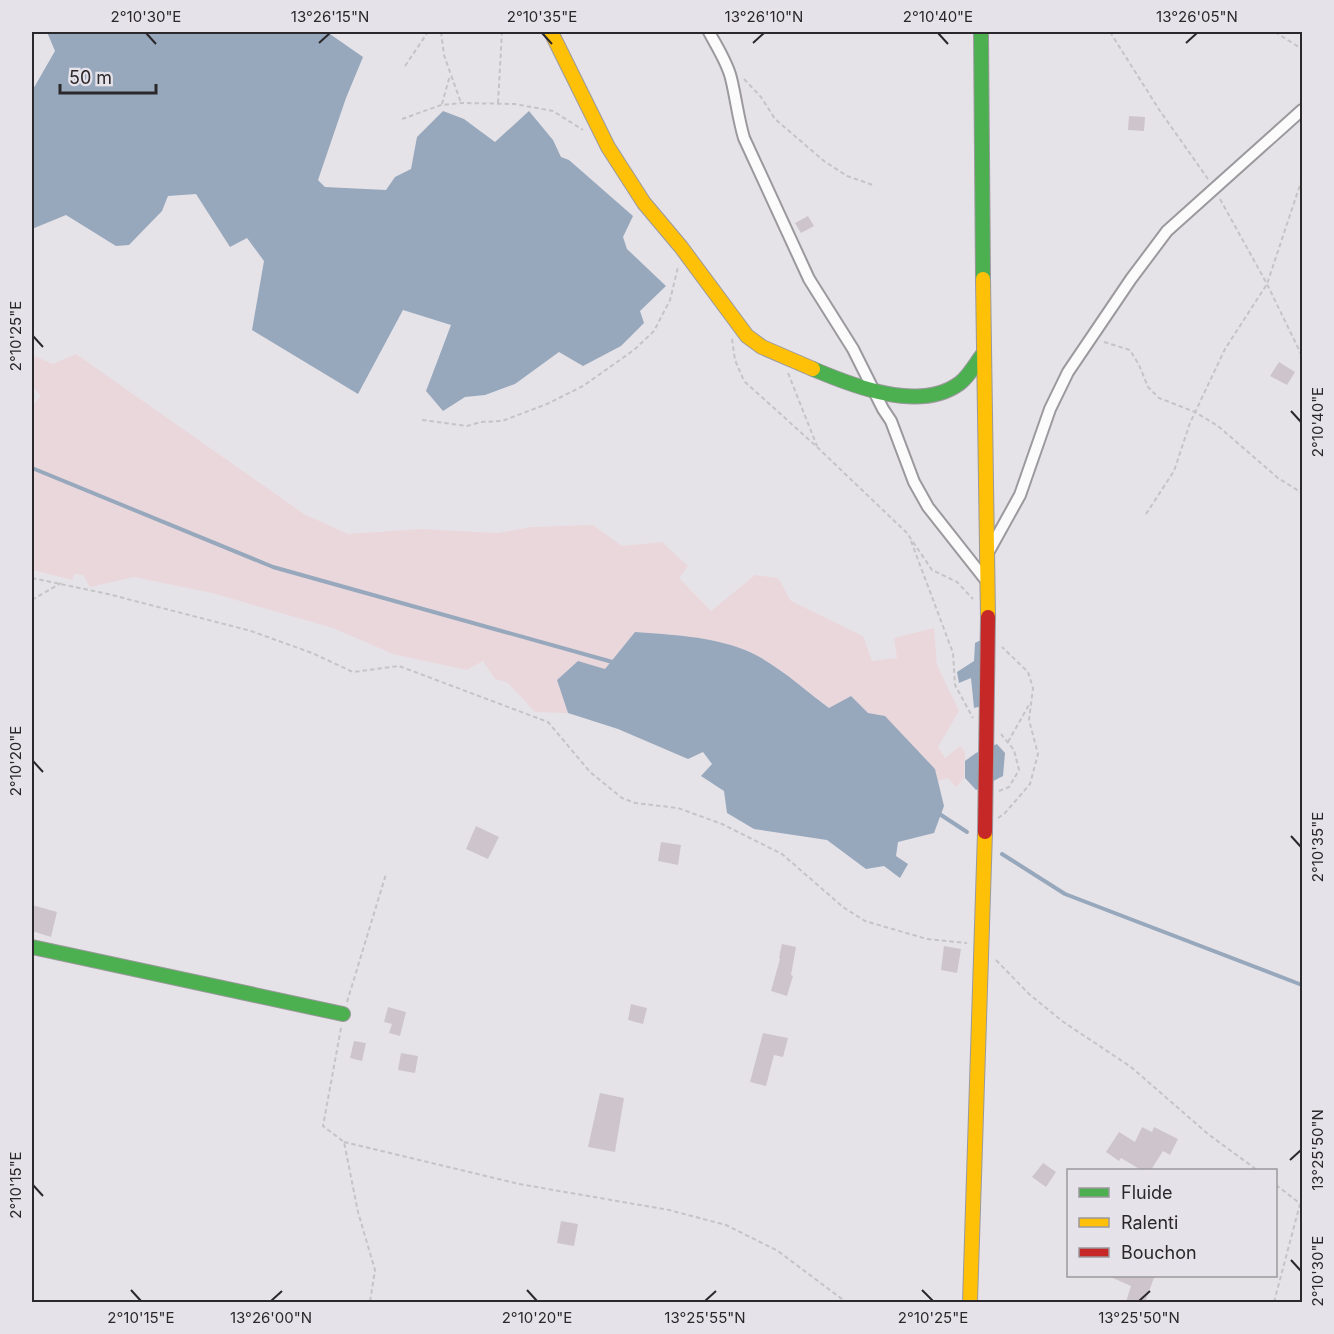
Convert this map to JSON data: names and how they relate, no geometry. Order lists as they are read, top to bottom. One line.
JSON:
{"legend":["Fluide","Ralenti","Bouchon"],"scale_bar":"50 m","coordinates":["2°10'30\"E","13°26'15\"N","2°10'35\"E","13°26'10\"N","2°10'40\"E","13°26'05\"N","2°10'25\"E","2°10'20\"E","13°25'50\"N","2°10'15\"E","13°26'00\"N","13°25'55\"N"]}
